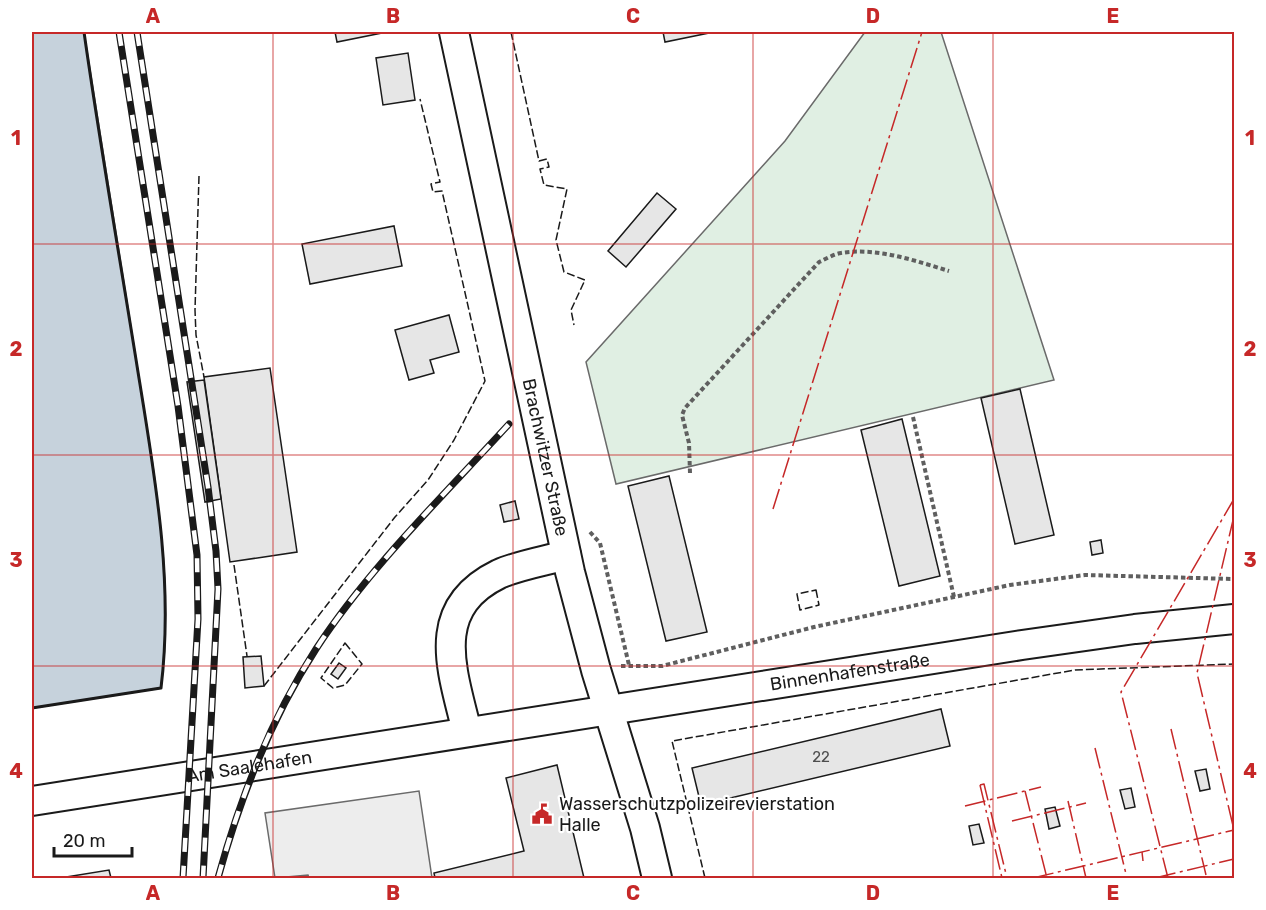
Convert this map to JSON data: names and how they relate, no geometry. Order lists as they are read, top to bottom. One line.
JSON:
{"streets":{"street":["Brachwitzer Straße","Binnenhafenstraße","Am Saalehafen"]},"crossings":[["Brachwitzer Straße","Binnenhafenstraße"],["Binnenhafenstraße","Am Saalehafen"]],"places":{"public building":["Wasserschutzpolizeirevierstation Halle"]},"house_numbers":["22"],"scale_bar":"20 m","grid":{"columns":["A","B","C","D","E"],"rows":["1","2","3","4"]}}
